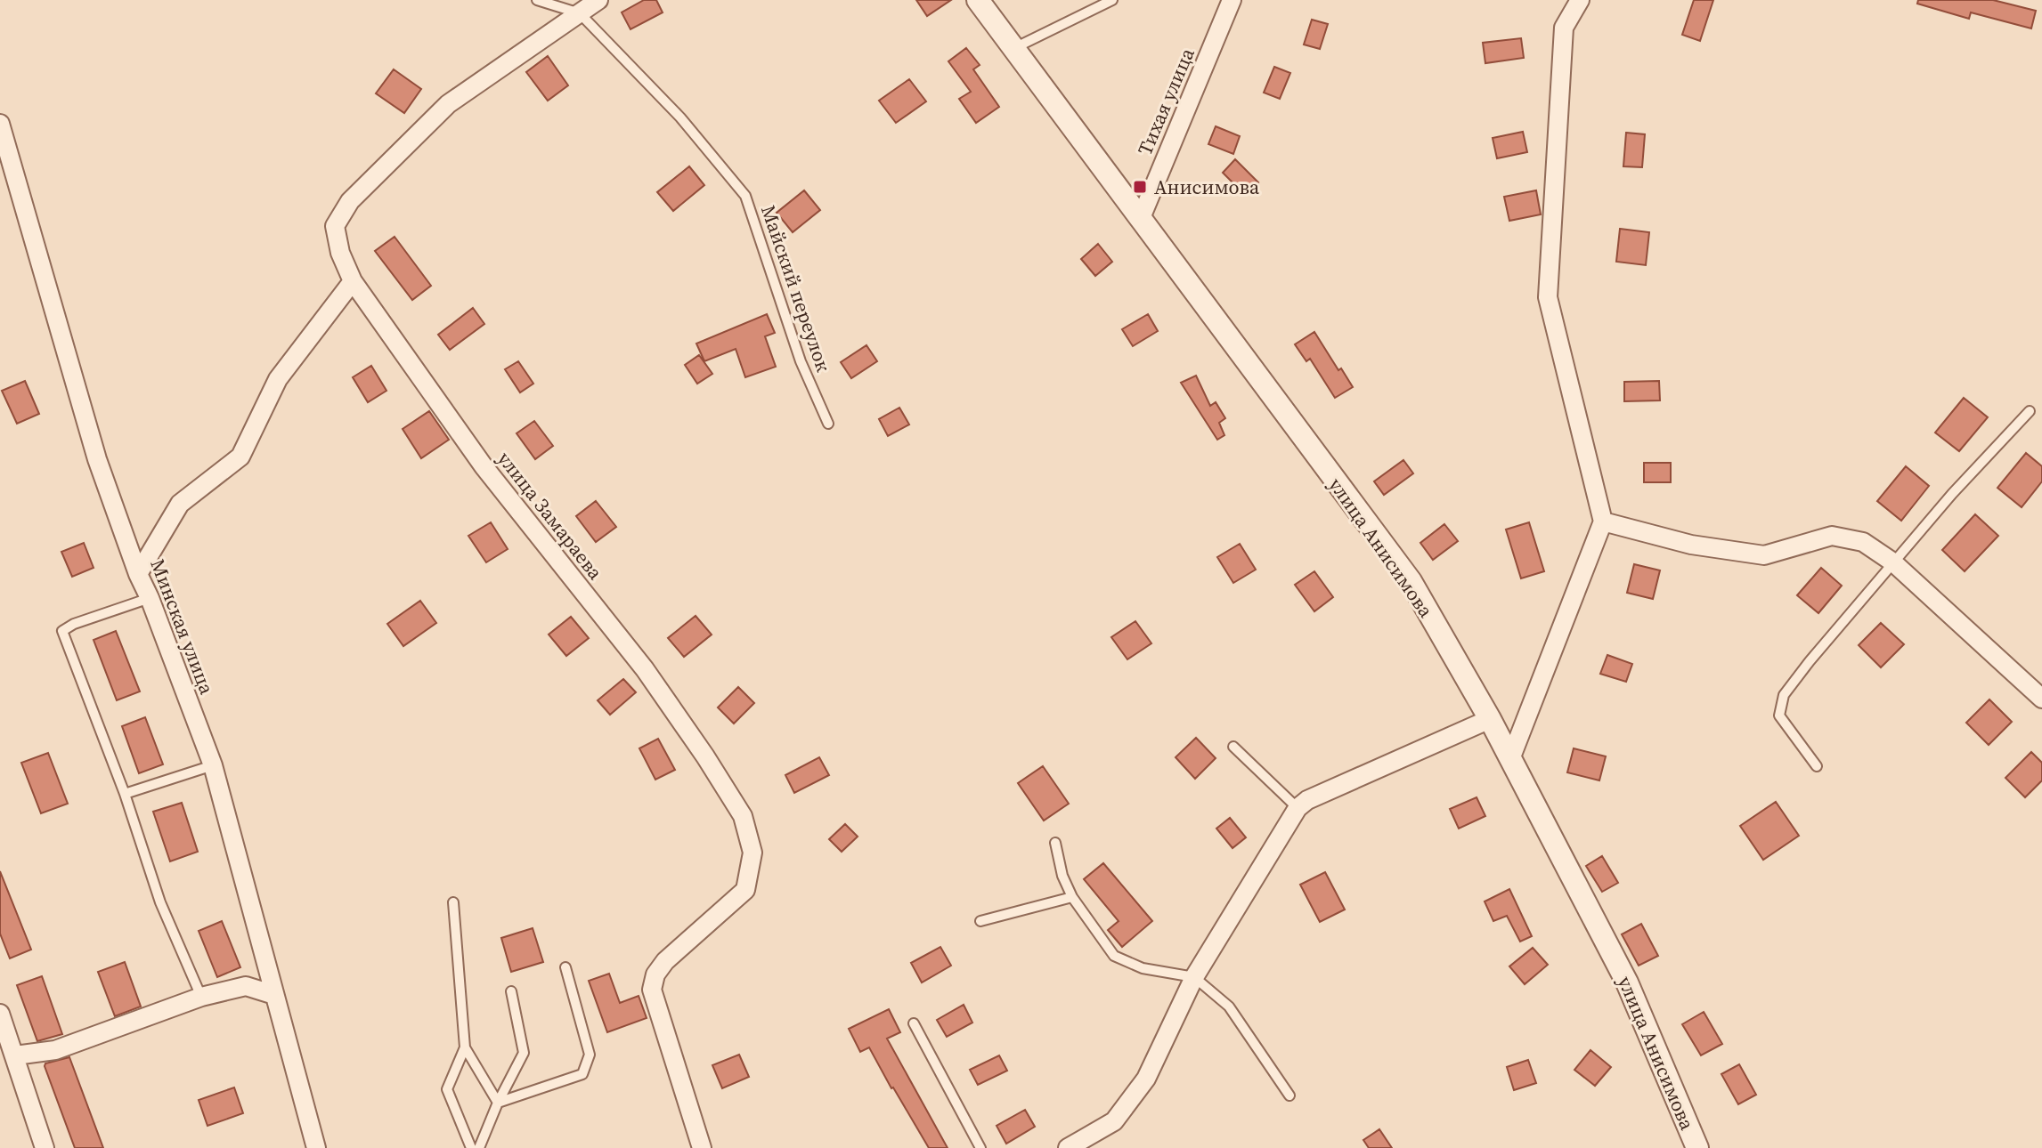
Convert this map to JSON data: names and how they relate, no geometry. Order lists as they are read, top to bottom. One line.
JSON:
{"streets":{"street":["Тихая улица","улица Замараева","улица Анисимова","Минская улица"],"lane":["Майский переулок"]},"crossings":[["Тихая улица","улица Анисимова"],["Майский переулок","улица Замараева"]],"places":{"transit":["Анисимова"]}}
